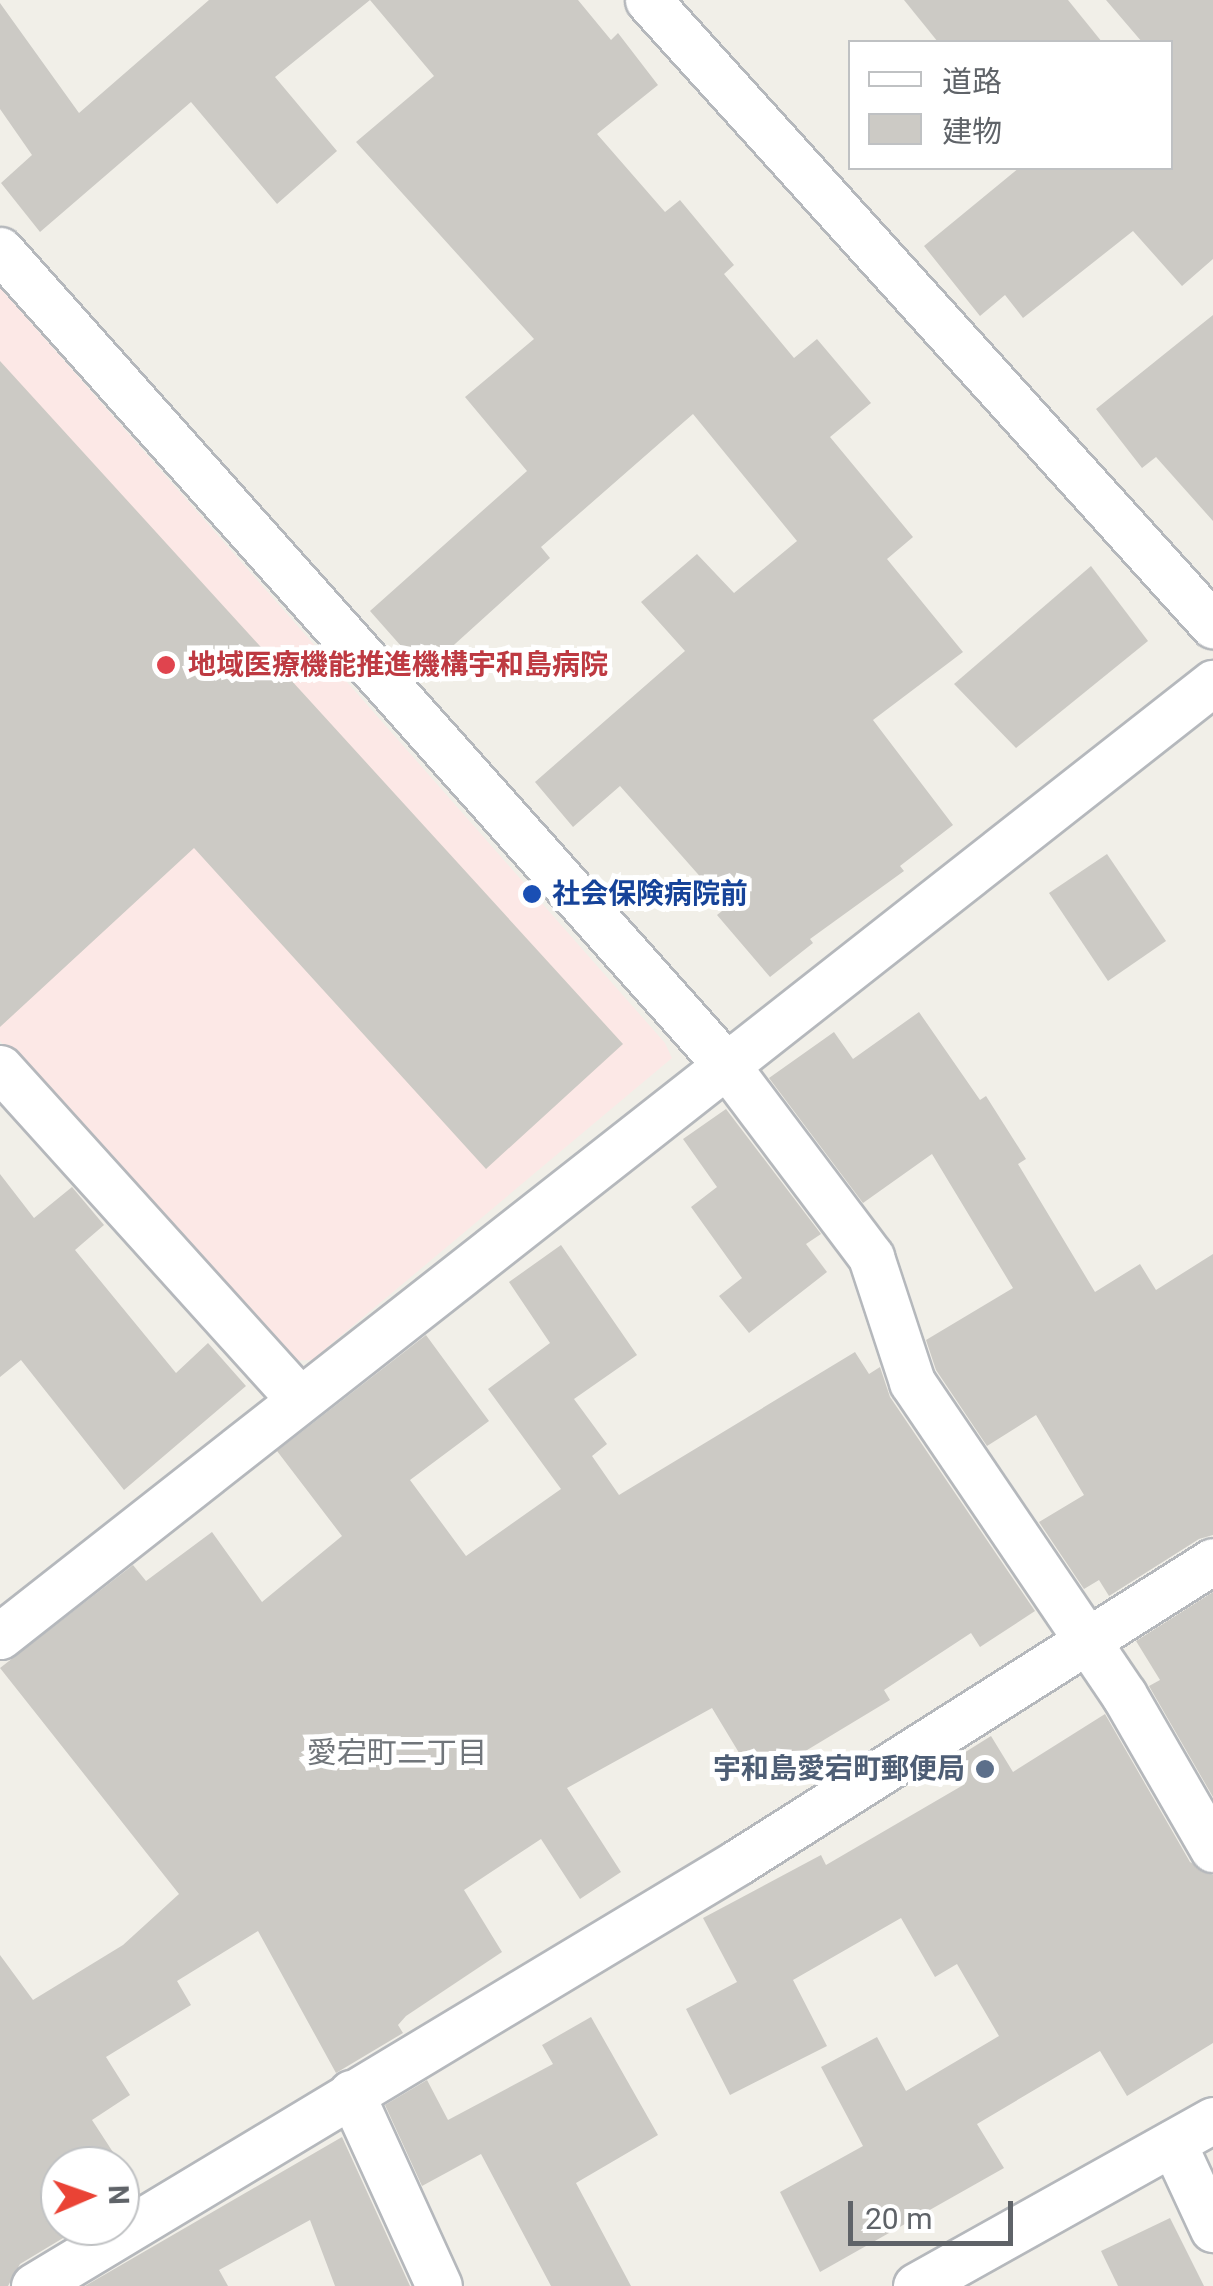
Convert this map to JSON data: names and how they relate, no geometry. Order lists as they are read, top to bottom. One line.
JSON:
{"districts":["愛宕町二丁目"],"places":["地域医療機能推進機構宇和島病院","社会保険病院前","宇和島愛宕町郵便局"],"legend":["道路","建物"],"scale_bar":"20 m","north":"right"}
